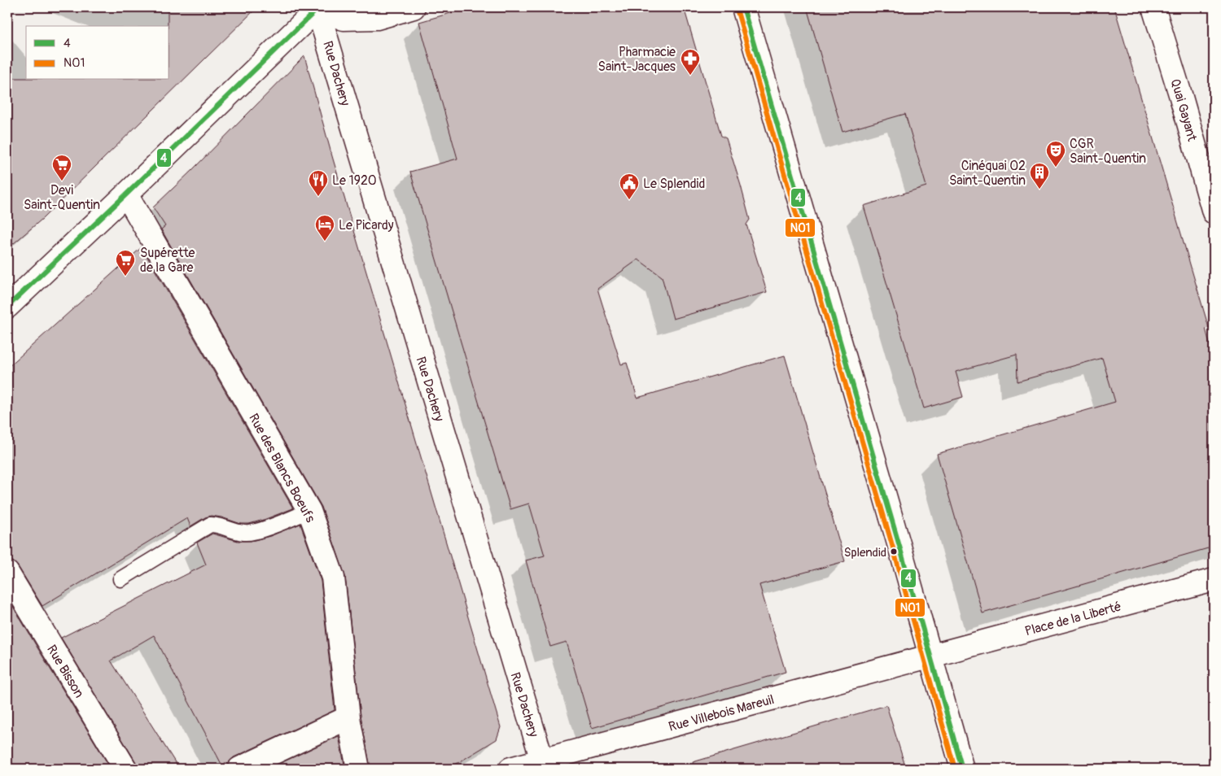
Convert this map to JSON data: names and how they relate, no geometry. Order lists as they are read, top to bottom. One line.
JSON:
{"streets":{"street":["Rue Dachery","Quai Gayant","Rue des Blancs Boeufs","Place de la Liberté","Rue Bisson","Rue Villebois Mareuil"]},"crossings":[["Rue Dachery","Rue Villebois Mareuil"],["Place de la Liberté","Rue Villebois Mareuil"]],"places":{"pharmacy":["Pharmacie Saint-Jacques"],"theatre":["CGR Saint-Quentin"],"supermarket":["Devi Saint-Quentin","Supérette de la Gare"],"building":["Cinéquai 02 Saint-Quentin"],"restaurant":["Le 1920"],"public building":["Le Splendid"],"hotel":["Le Picardy"],"other":["Splendid"]},"lines":["transit line 4","transit line N01"],"legend":["4","N01"]}
